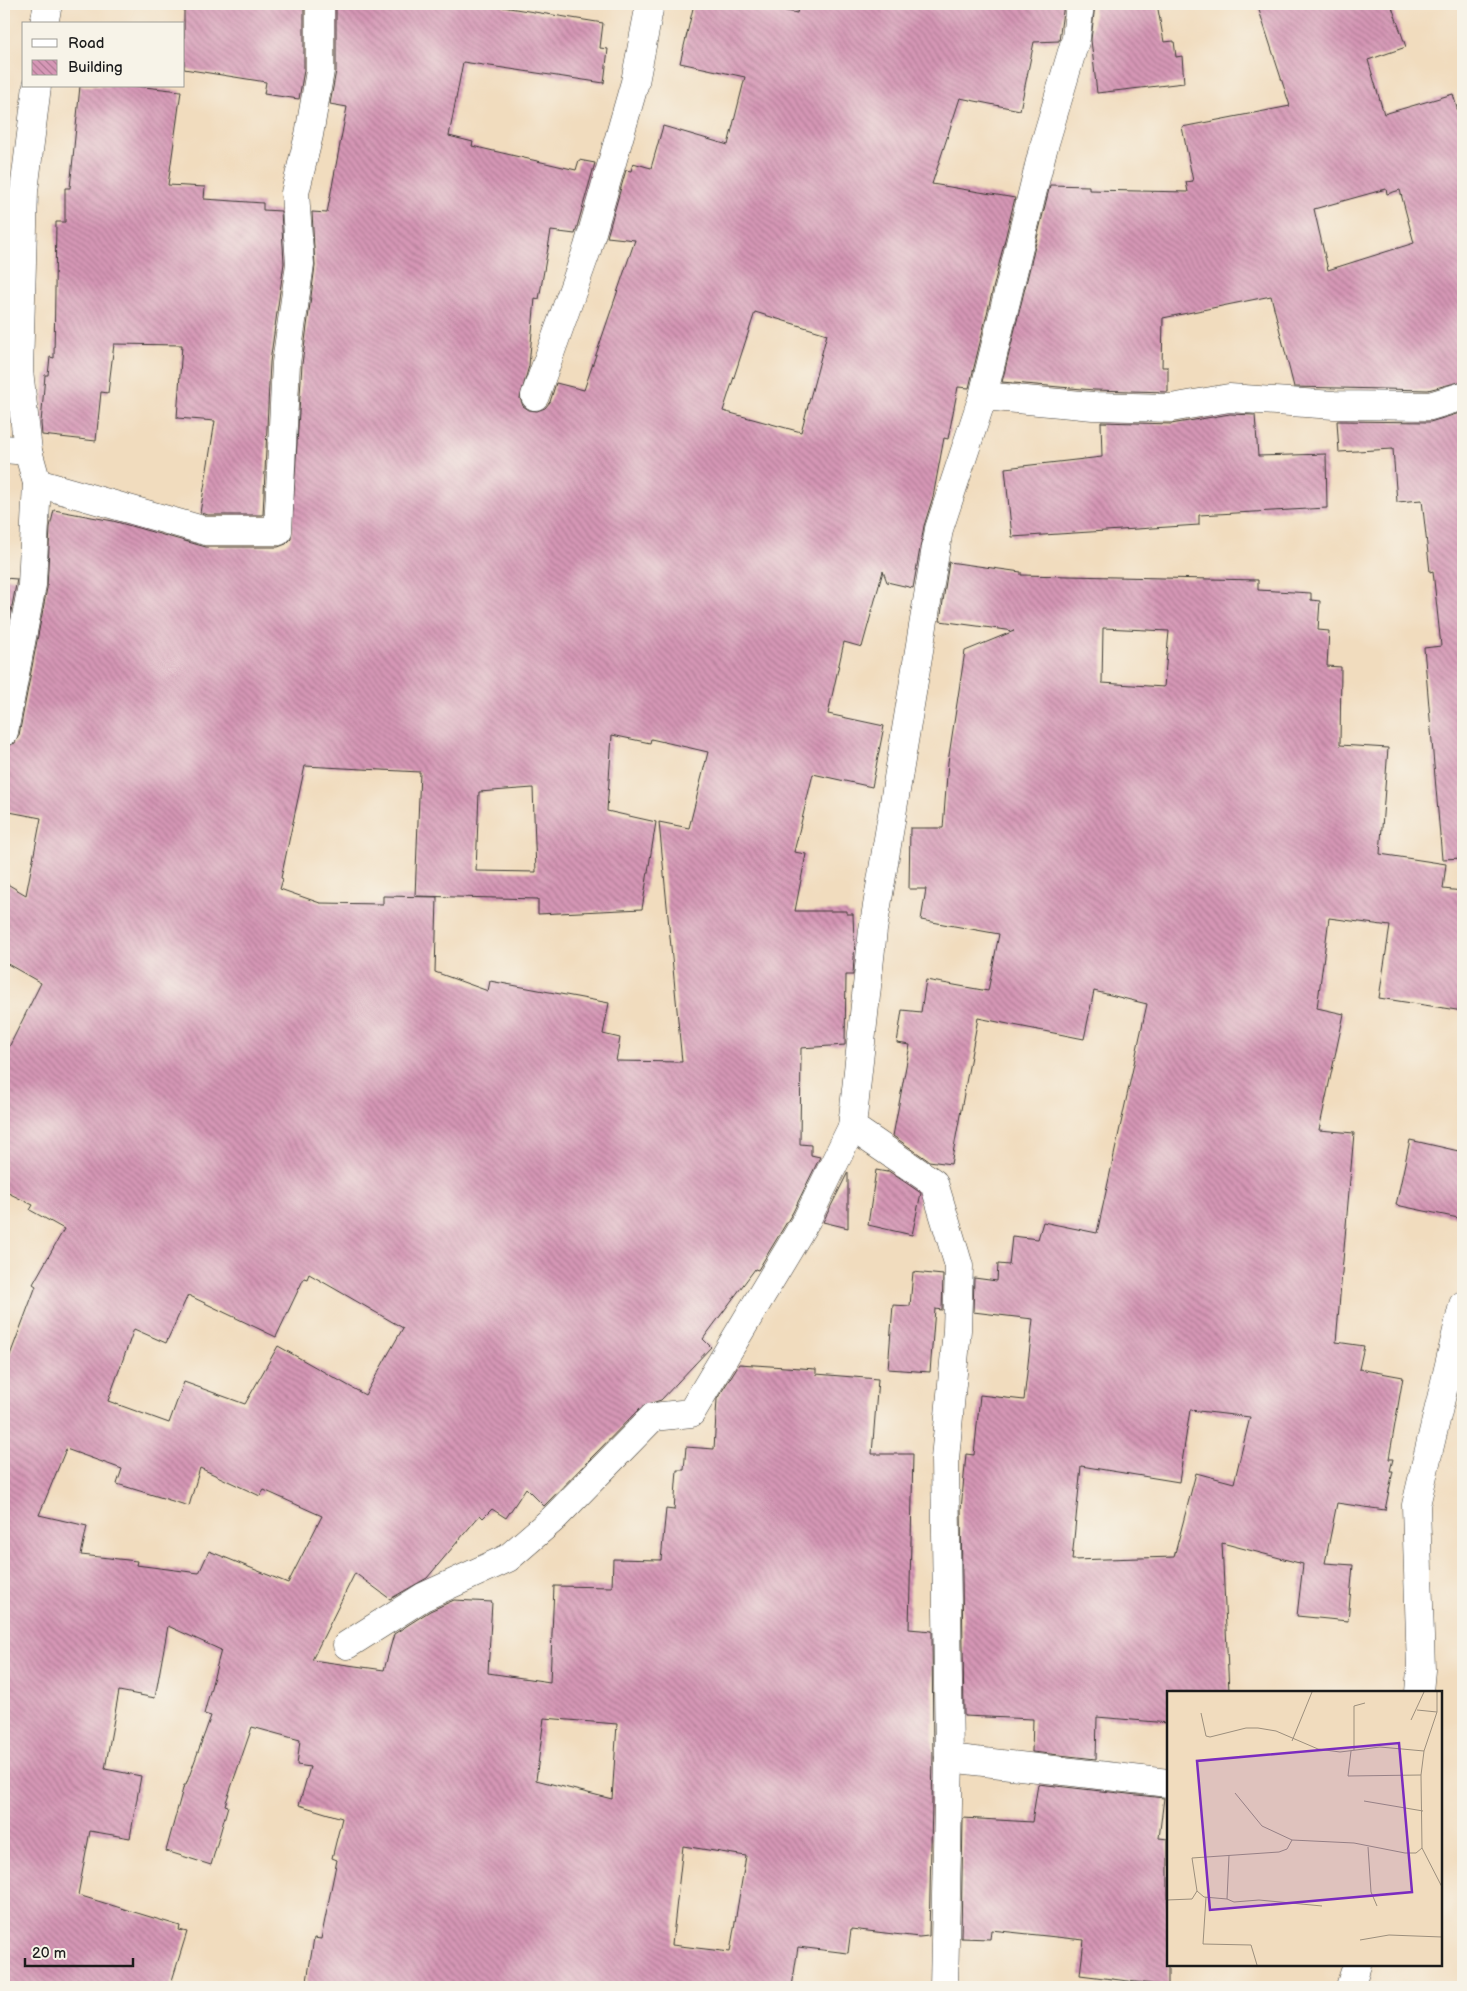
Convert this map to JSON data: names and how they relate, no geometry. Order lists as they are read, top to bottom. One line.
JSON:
{"legend":["Road","Building"],"scale_bar":"20 m"}
